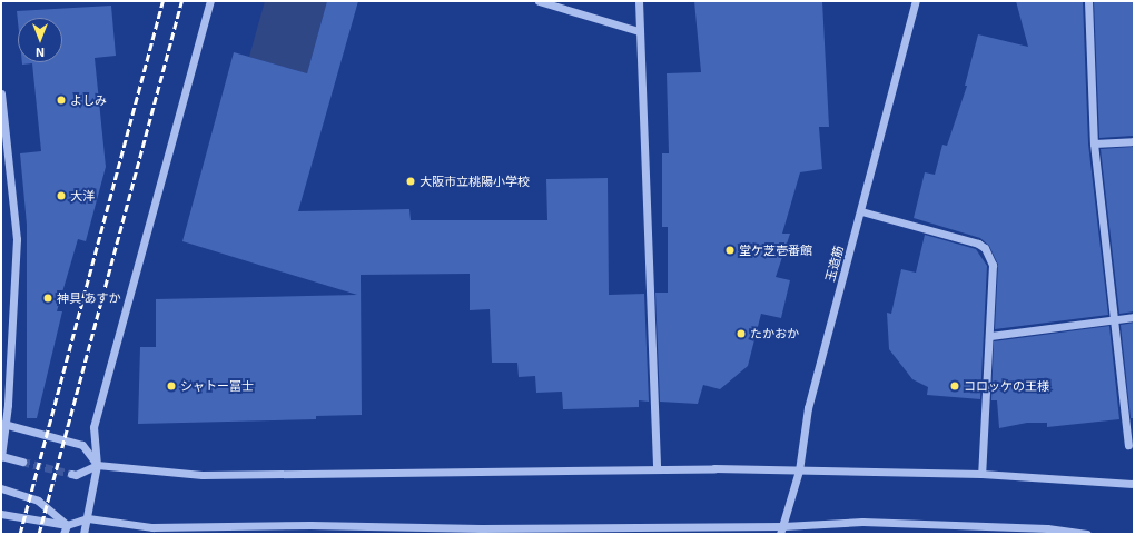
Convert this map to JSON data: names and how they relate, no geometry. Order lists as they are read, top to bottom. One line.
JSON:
{"streets":{"street":["玉造筋"]},"places":["よしみ","大阪市立桃陽小学校","大洋","堂ケ芝壱番館","神具 あすか","たかおか","シャトー冨士","コロッケの王様"],"north":"bottom"}
